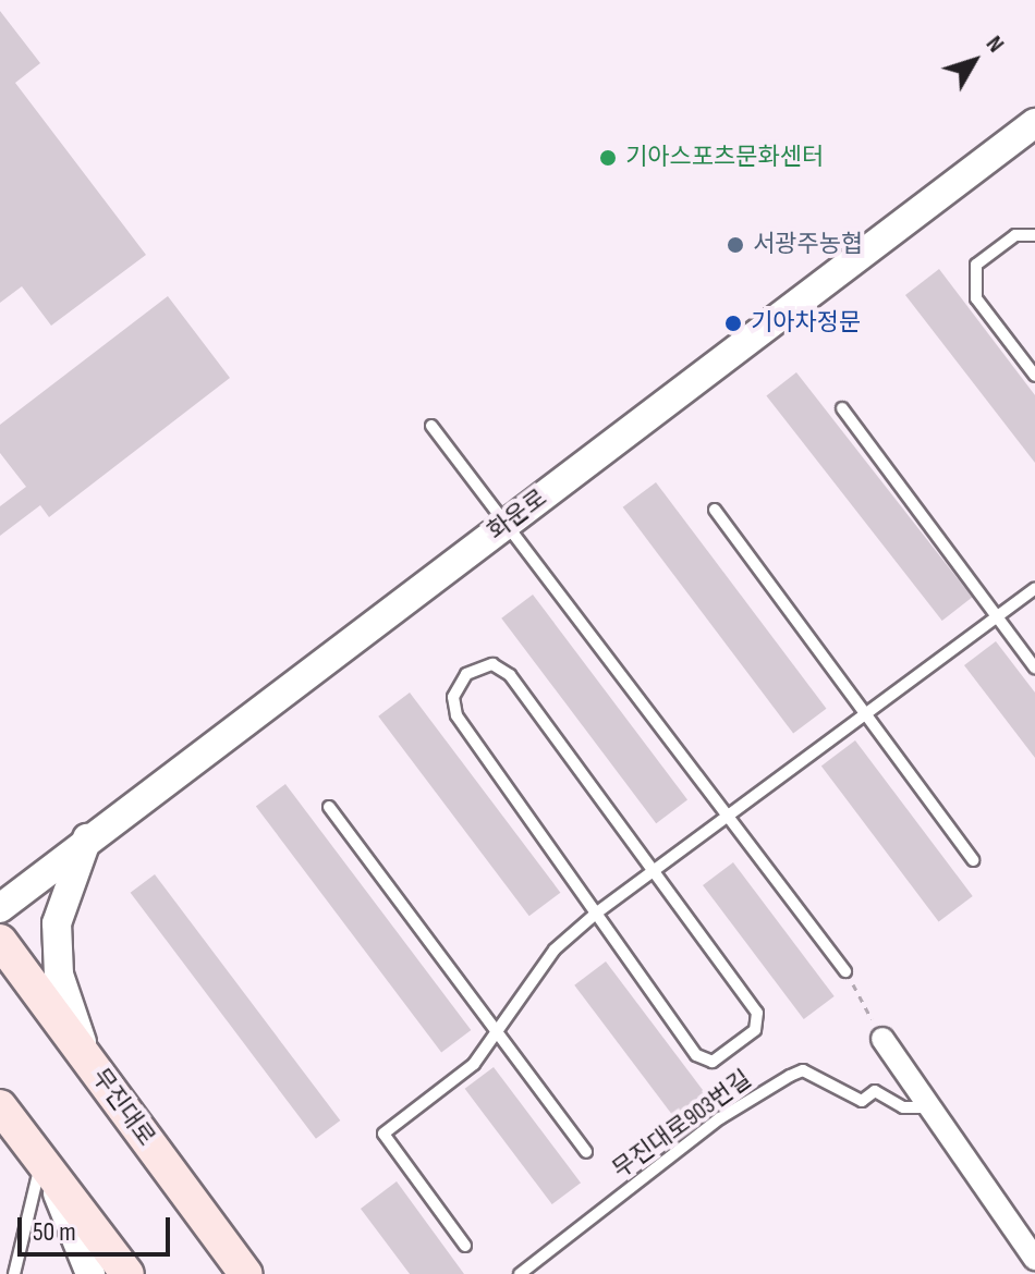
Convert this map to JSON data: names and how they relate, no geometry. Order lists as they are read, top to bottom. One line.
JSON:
{"streets":{"main road":["무진대로"],"street":["화운로"],"lane":["무진대로903번길"]},"places":["기아스포츠문화센터","서광주농협","기아차정문"],"scale_bar":"50 m","north":"top right"}
